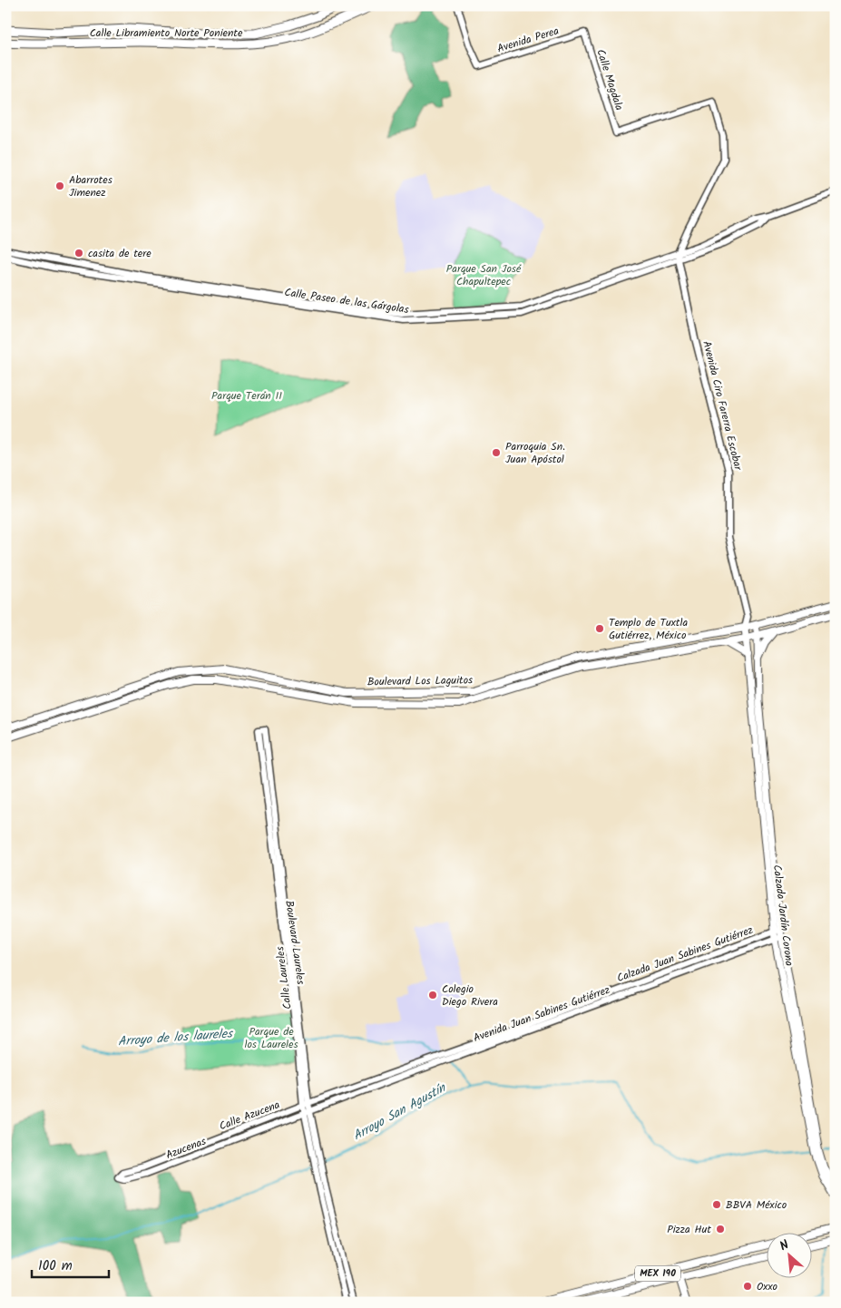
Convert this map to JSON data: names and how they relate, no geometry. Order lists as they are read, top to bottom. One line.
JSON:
{"streets":{"highway":["Calle Libramiento Norte Poniente"],"main road":["Boulevard Los Laguitos","Calzada Jardín Corona","MEX 190"],"street":["Avenida Perea","Calle Magdala","Calle Paseo de las Gárgolas","Avenida Ciro Farerra Escobar","Boulevard Laureles","Calzada Juan Sabines Gutiérrez","Avenida Juan Sabines Gutiérrez","Calle Azucena","Azucenas"]},"crossings":[["Avenida Perea","Calle Magdala"],["Calle Magdala","Calle Paseo de las Gárgolas"],["Calle Magdala","Avenida Ciro Farerra Escobar"],["Calle Paseo de las Gárgolas","Avenida Ciro Farerra Escobar"],["Avenida Ciro Farerra Escobar","Boulevard Los Laguitos"],["Avenida Ciro Farerra Escobar","Calzada Jardín Corona"],["Boulevard Los Laguitos","Calzada Jardín Corona"],["Calzada Jardín Corona","Calzada Juan Sabines Gutiérrez"],["Boulevard Laureles","Avenida Juan Sabines Gutiérrez"],["Boulevard Laureles","Calle Azucena"],["Boulevard Laureles","Azucenas"],["Calzada Juan Sabines Gutiérrez","Avenida Juan Sabines Gutiérrez"],["Calzada Juan Sabines Gutiérrez","Calle Azucena"],["Avenida Juan Sabines Gutiérrez","Azucenas"],["Calle Azucena","Azucenas"]],"water":["Arroyo de los laureles","Arroyo San Agustín"],"parks":["Parque San José Chapultepec","Parque Terán II","Parque de los Laureles"],"places":["Abarrotes Jimenez","casita de tere","Parroquia Sn. Juan Apóstol","Templo de Tuxtla Gutiérrez, México","Colegio Diego Rivera","BBVA México","Pizza Hut","Oxxo"],"scale_bar":"100 m","north":"top left"}
